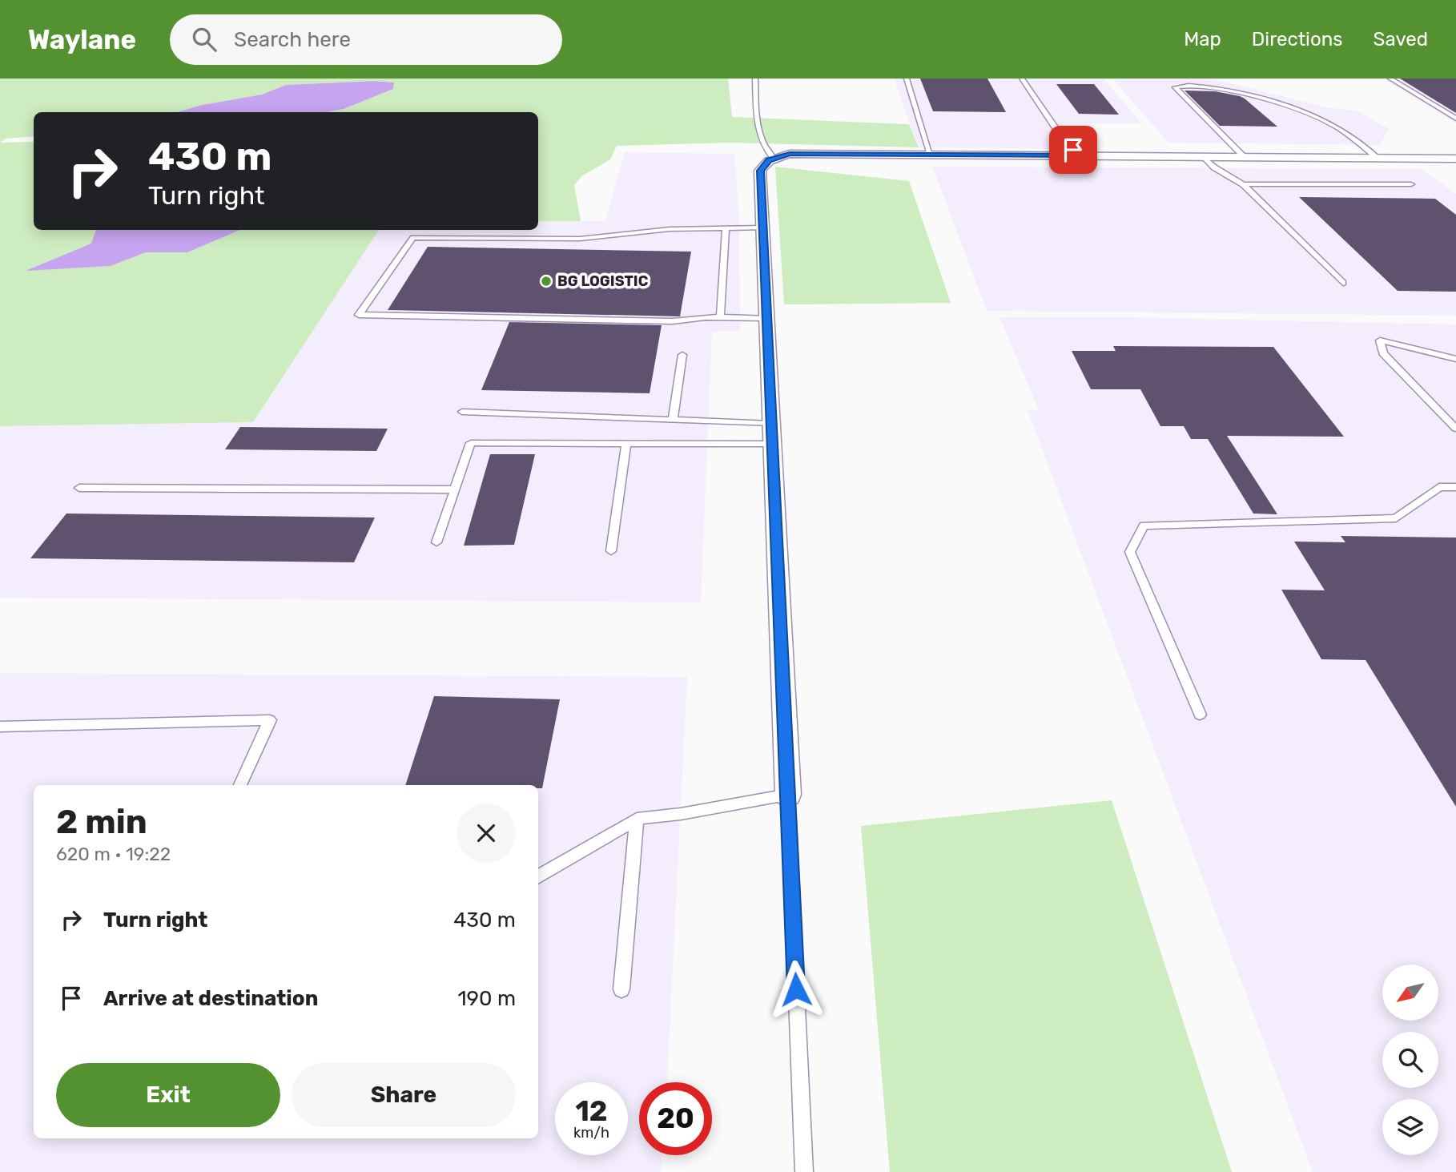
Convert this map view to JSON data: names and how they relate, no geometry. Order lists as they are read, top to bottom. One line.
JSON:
{"places":["BG LOGISTIC"],"north":"bottom left","page":{"header":"Waylane","search":"Search here","nav":["Map","Directions","Saved"],"turn":["430 m","Turn right"],"heading":["2 min","620 m · 19:22"],"list":[{"name":"Turn right","value":"430 m"},{"name":"Arrive at destination","value":"190 m"}],"buttons":["Exit","Share"],"speed":"12 km/h","limit":"20"}}
